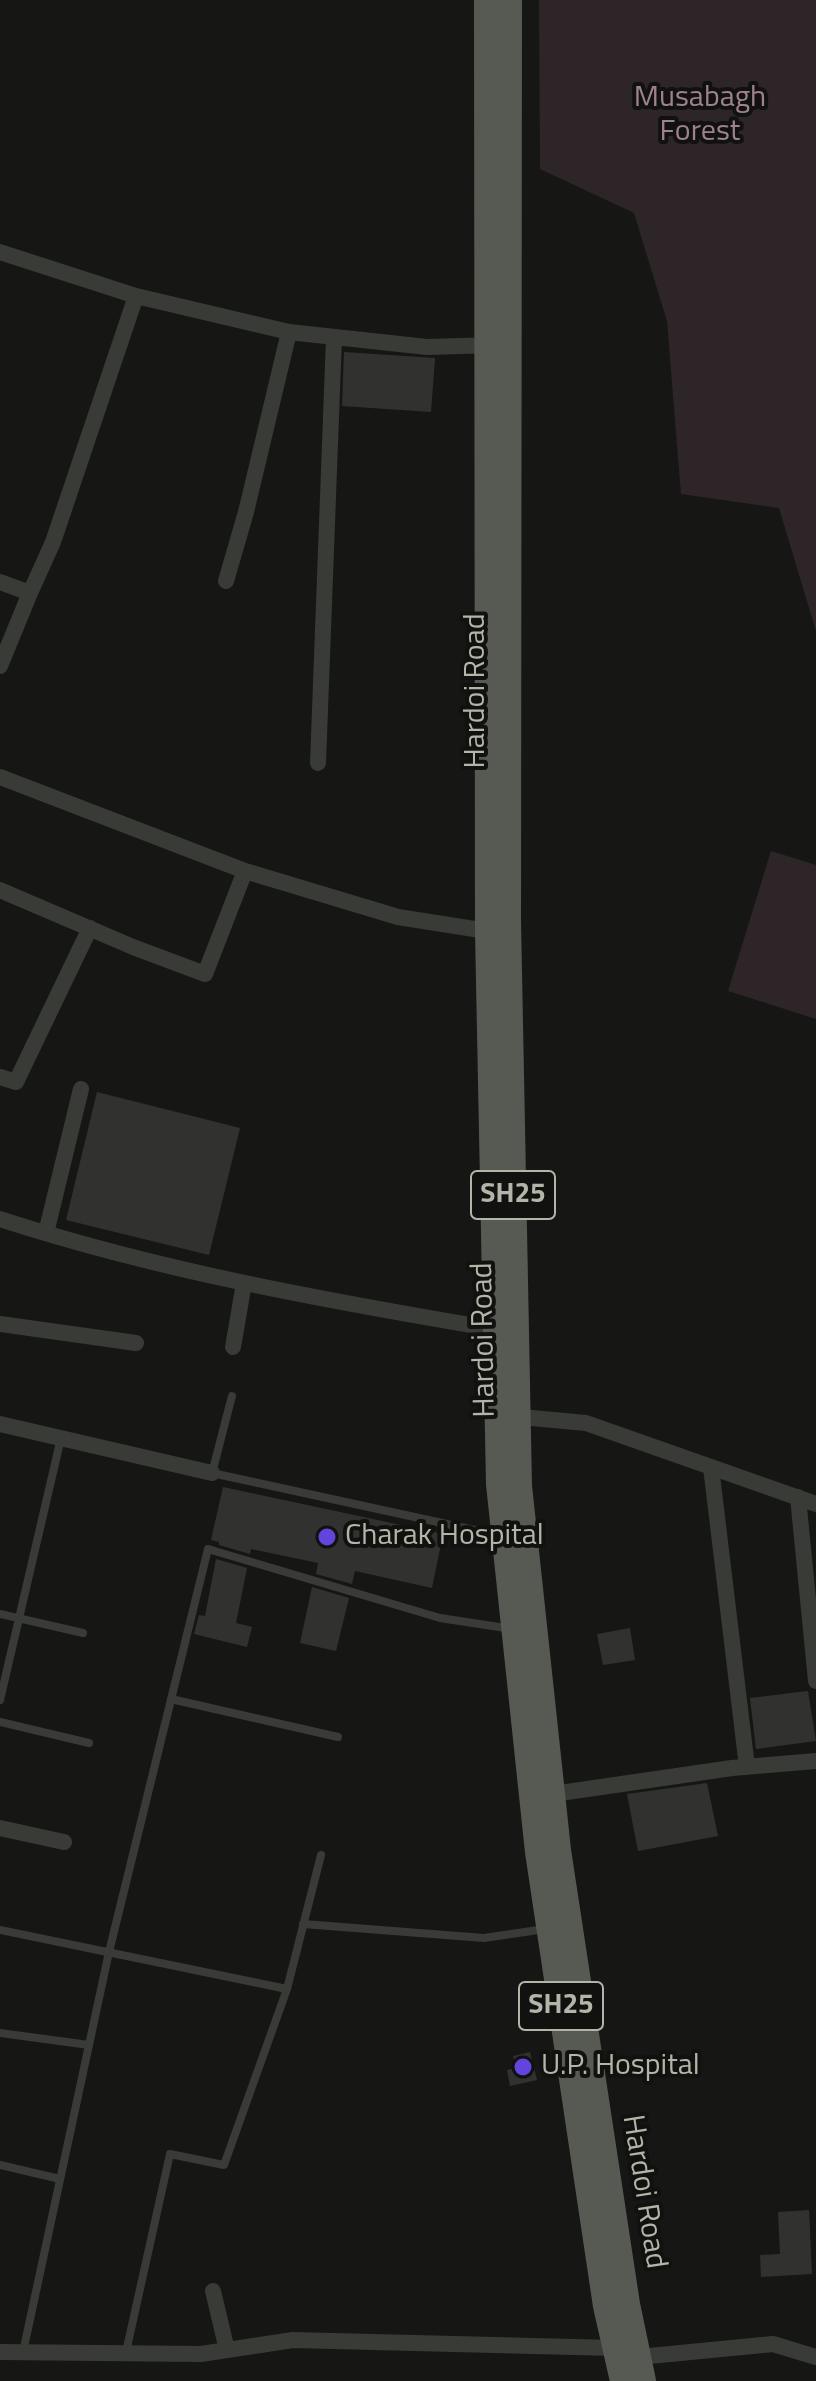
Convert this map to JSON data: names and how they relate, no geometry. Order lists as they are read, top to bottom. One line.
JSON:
{"streets":{"main road":["Hardoi Road","SH25"]},"parks":["Musabagh Forest"],"places":["Charak Hospital","U.P. Hospital"]}
